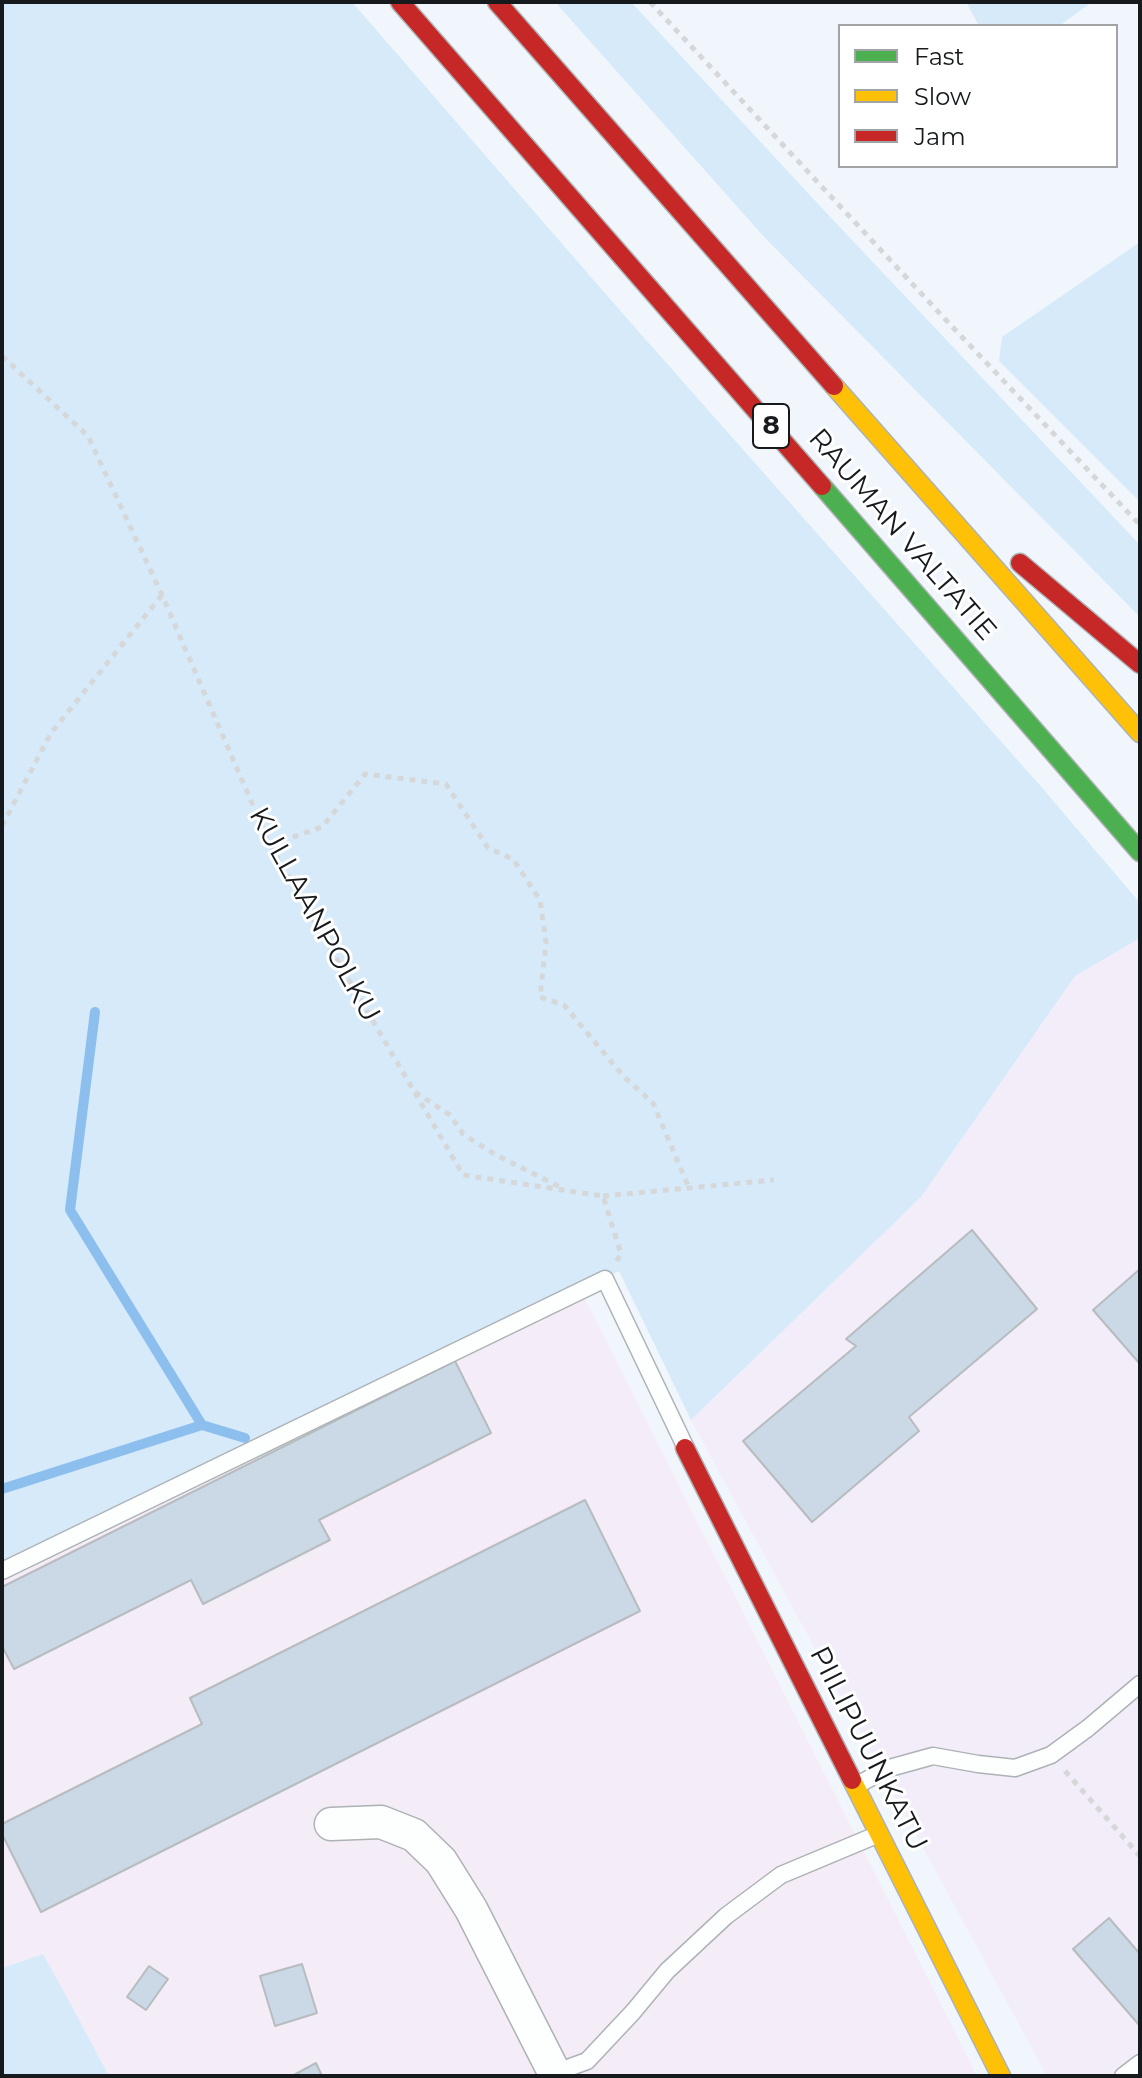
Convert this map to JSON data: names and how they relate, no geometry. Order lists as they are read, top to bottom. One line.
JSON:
{"streets":{"main road":["8","RAUMAN VALTATIE","PIILIPUUNKATU"],"path":["KULLAANPOLKU"]},"legend":["Fast","Slow","Jam"]}
